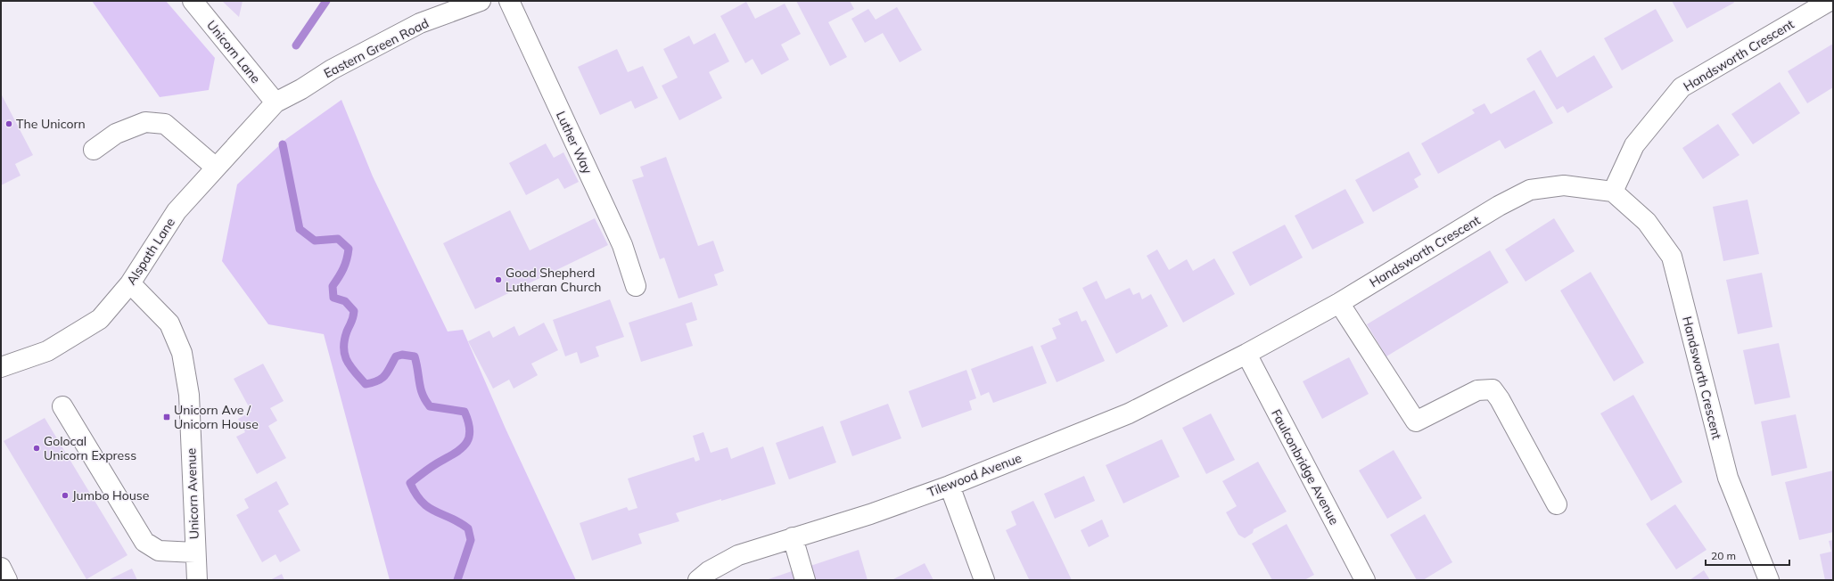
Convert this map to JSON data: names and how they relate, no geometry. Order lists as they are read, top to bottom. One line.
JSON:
{"streets":{"street":["Eastern Green Road","Unicorn Lane","Handsworth Crescent","Luther Way","Alspath Lane","Faulconbridge Avenue","Tilewood Avenue","Unicorn Avenue"]},"crossings":[["Eastern Green Road","Unicorn Lane"],["Eastern Green Road","Alspath Lane"],["Unicorn Lane","Alspath Lane"],["Handsworth Crescent","Faulconbridge Avenue"],["Handsworth Crescent","Tilewood Avenue"],["Alspath Lane","Unicorn Avenue"],["Faulconbridge Avenue","Tilewood Avenue"]],"places":{"other":["The Unicorn","Good Shepherd Lutheran Church","Golocal Unicorn Express","Jumbo House"],"transit":["Unicorn Ave / Unicorn House"]},"scale_bar":"20 m"}
